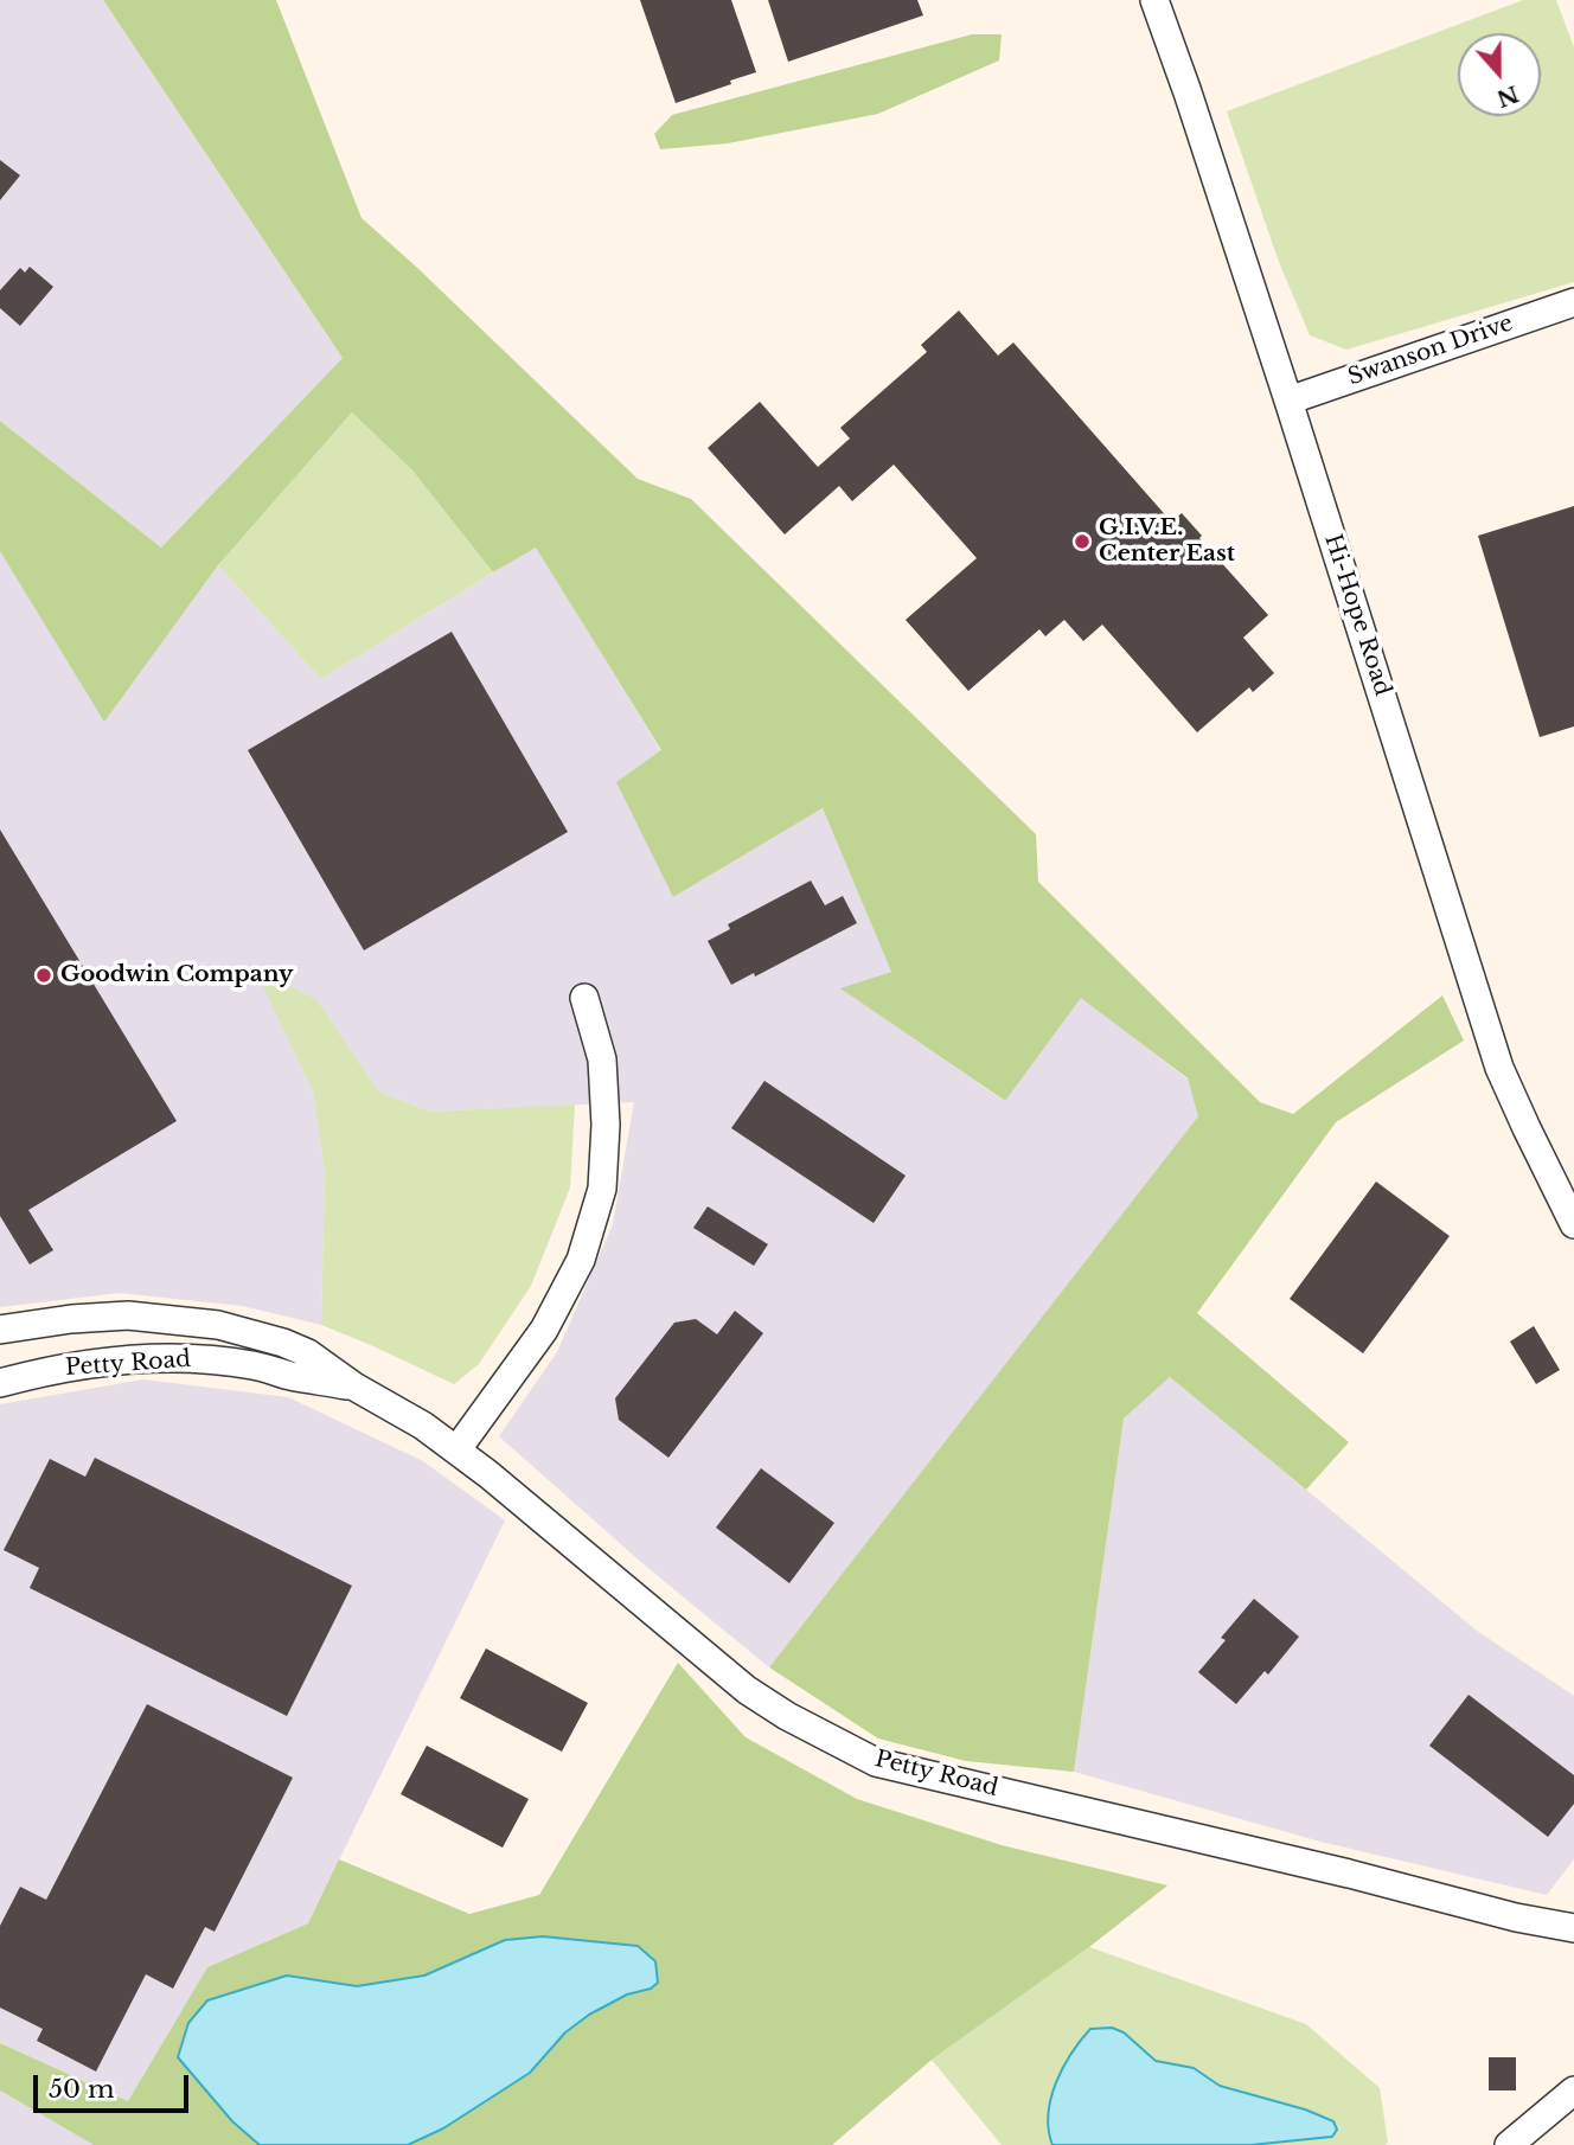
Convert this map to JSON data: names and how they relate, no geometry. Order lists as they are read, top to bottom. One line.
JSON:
{"streets":{"street":["Swanson Drive","Hi-Hope Road","Petty Road"]},"crossings":[["Swanson Drive","Hi-Hope Road"]],"places":["G.I.V.E. Center East","Goodwin Company"],"scale_bar":"50 m","north":"bottom"}
